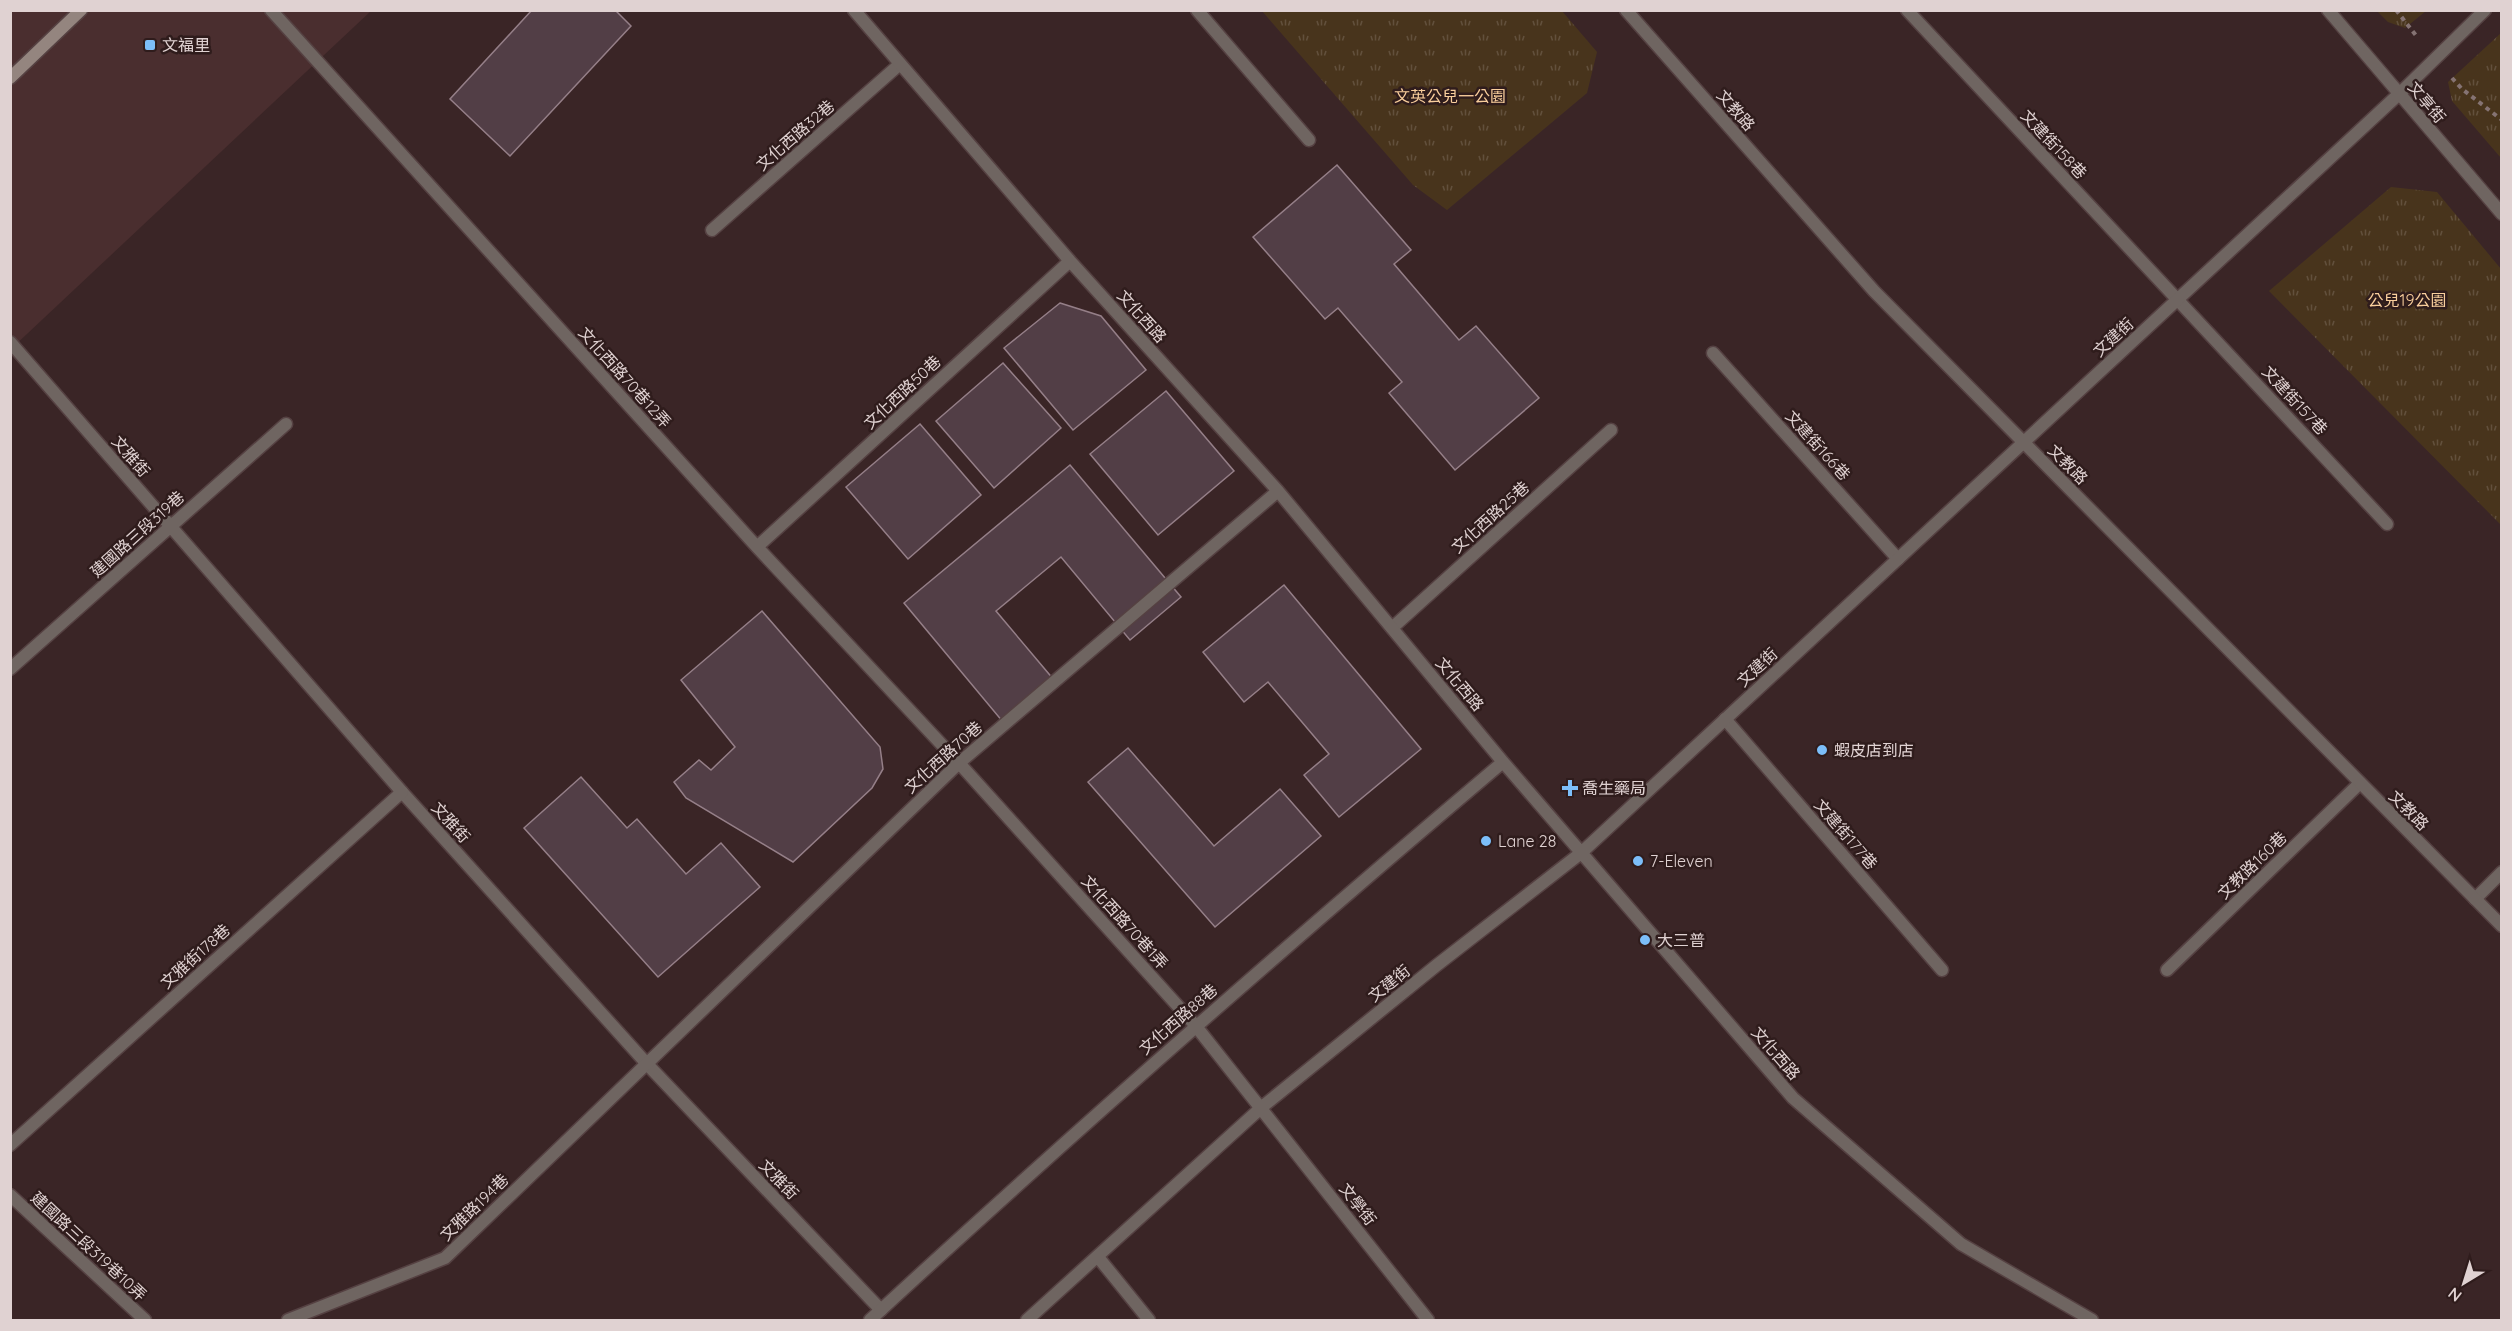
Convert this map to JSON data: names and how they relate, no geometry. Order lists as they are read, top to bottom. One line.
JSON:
{"streets":{"street":["文享街","文教路","文化西路32巷","文建街158巷","文化西路","文建街","文化西路70巷12弄","文化西路50巷","文建街157巷","文建街166巷","文雅街","文化西路25巷","建國路三段319巷","文化西路70巷","文建街177巷","文教路160巷","文化西路70巷1弄","文雅街178巷","文化西路88巷","文學街","文雅路194巷","建國路三段319巷10弄"]},"crossings":[["文享街","文建街"],["文教路","文建街"],["文教路","文教路160巷"],["文化西路32巷","文化西路"],["文建街158巷","文建街"],["文建街158巷","文建街157巷"],["文化西路","文建街"],["文化西路","文化西路50巷"],["文化西路","文化西路25巷"],["文化西路","文化西路70巷"],["文化西路","文化西路88巷"],["文建街","文建街157巷"],["文建街","文建街166巷"],["文建街","文建街177巷"],["文建街","文化西路70巷1弄"],["文建街","文學街"],["文化西路70巷12弄","文化西路50巷"],["文化西路70巷12弄","文化西路70巷"],["文化西路70巷12弄","文化西路70巷1弄"],["文雅街","建國路三段319巷"],["文雅街","文化西路70巷"],["文雅街","文雅街178巷"],["文雅街","文化西路88巷"],["文雅街","文雅路194巷"],["文化西路70巷","文化西路70巷1弄"],["文化西路70巷","文雅路194巷"],["文化西路70巷1弄","文化西路88巷"],["文化西路70巷1弄","文學街"]],"parks":["文英公兒一公園","公兒19公園"],"places":{"transit":["文福里"],"other":["蝦皮店到店","Lane 28","7-Eleven","大三普"],"health":["喬生藥局"]},"north":"bottom left"}
